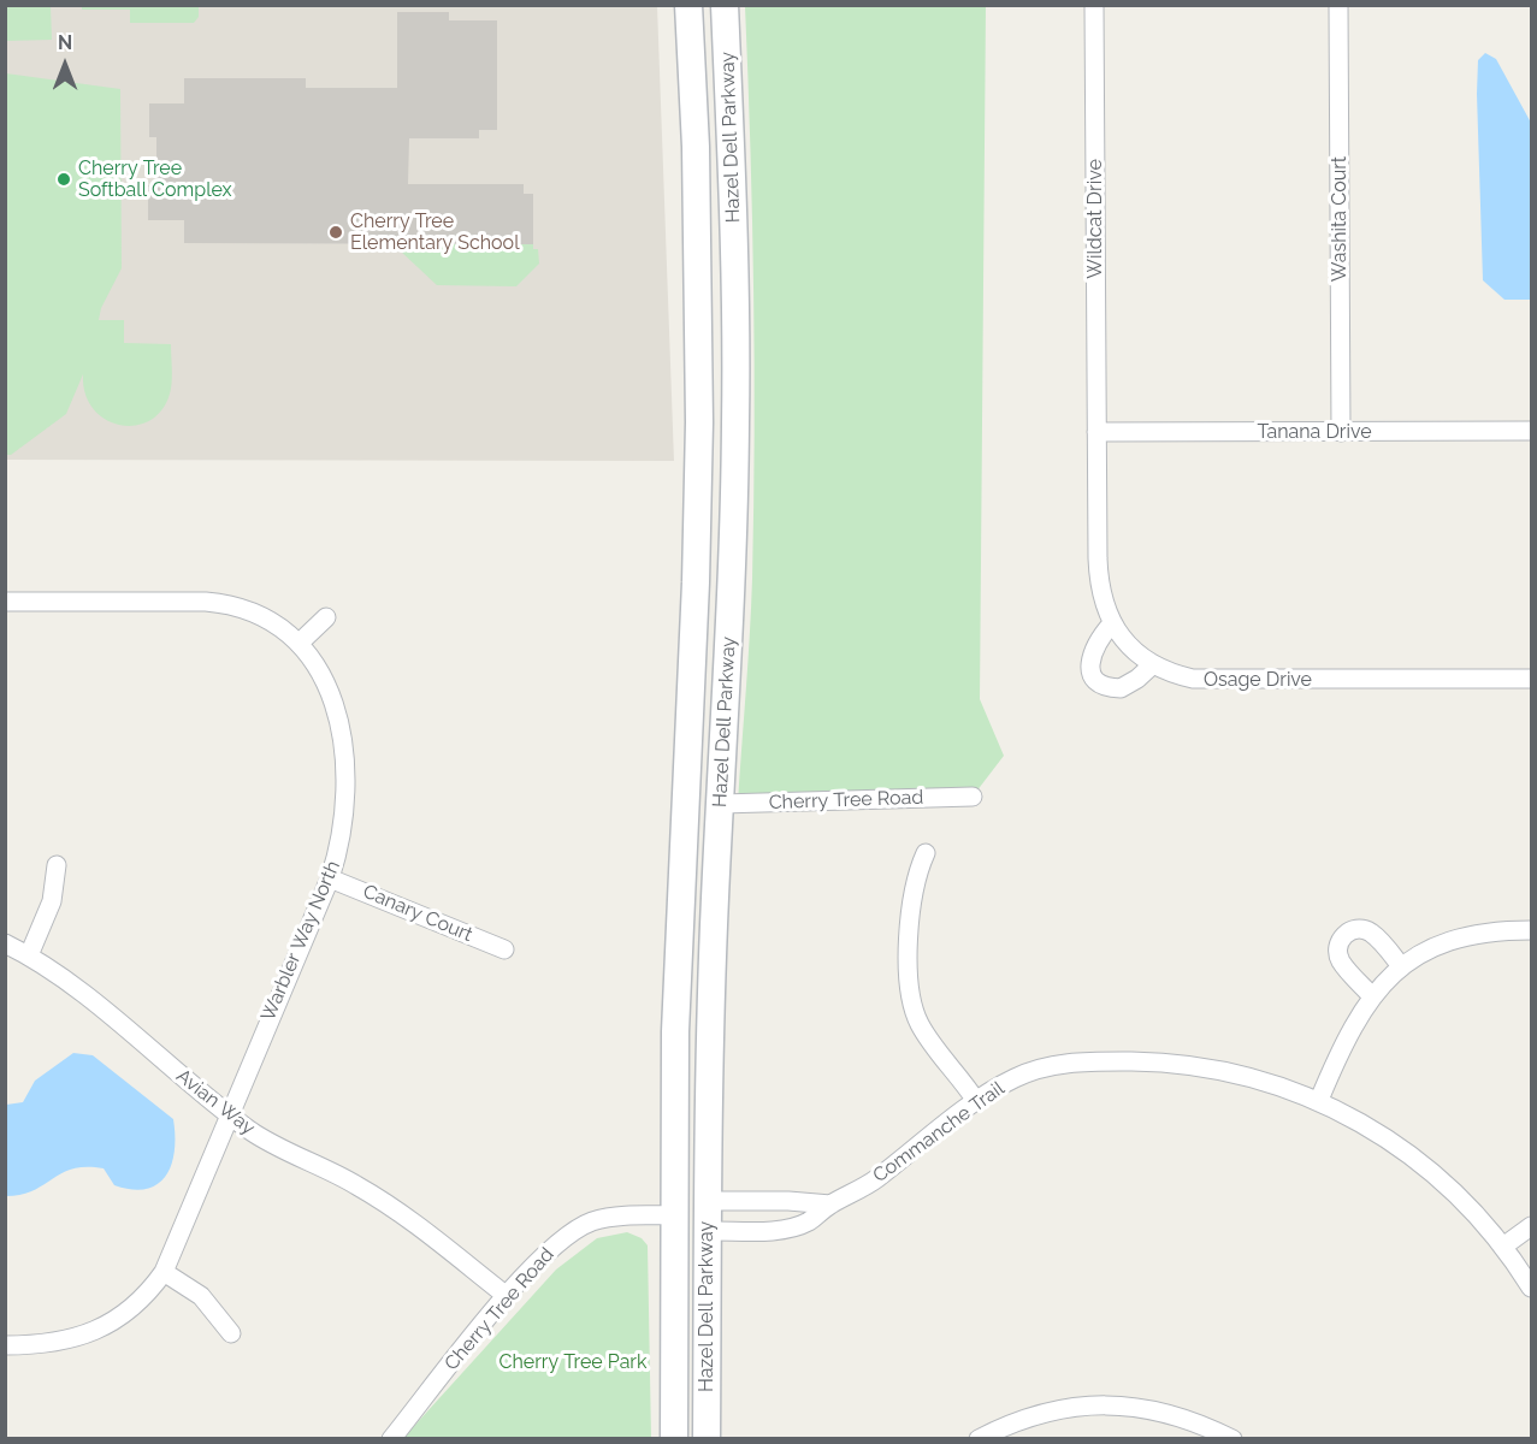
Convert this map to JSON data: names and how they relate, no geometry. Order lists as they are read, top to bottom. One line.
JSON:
{"streets":{"main road":["Hazel Dell Parkway"],"street":["Wildcat Drive","Washita Court","Tanana Drive","Osage Drive","Cherry Tree Road","Canary Court","Warbler Way North","Avian Way","Commanche Trail"]},"crossings":[["Hazel Dell Parkway","Cherry Tree Road"],["Hazel Dell Parkway","Commanche Trail"],["Wildcat Drive","Tanana Drive"],["Wildcat Drive","Osage Drive"],["Washita Court","Tanana Drive"],["Tanana Drive","Osage Drive"],["Cherry Tree Road","Avian Way"],["Canary Court","Warbler Way North"],["Warbler Way North","Avian Way"]],"parks":["Cherry Tree Park"],"places":["Cherry Tree Softball Complex","Cherry Tree Elementary School"],"north":"top"}
